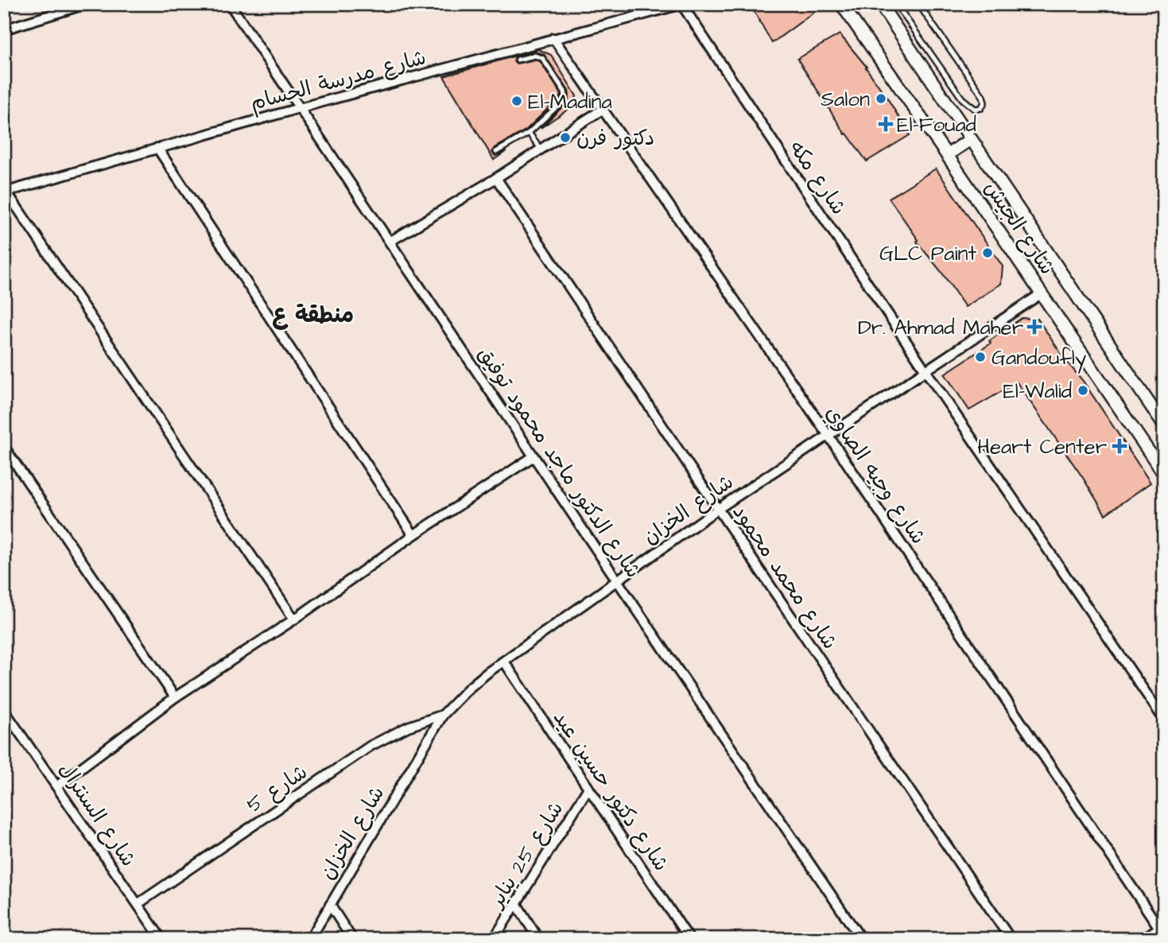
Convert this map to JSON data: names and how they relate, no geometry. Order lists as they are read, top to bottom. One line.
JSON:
{"streets":{"street":["شارع مدرسة الحسام","شارع مكه","شارع الجيش","شارع الدكتور ماجد محمود توفيق","شارع وجيه الصاوي","شارع الخزان","شارع محمد محمود","شارع 5","شارع دكتور حسين عيد","شارع السنترال","شارع 25 يناير"]},"crossings":[["شارع مدرسة الحسام","شارع مكه"],["شارع مدرسة الحسام","شارع الدكتور ماجد محمود توفيق"],["شارع مدرسة الحسام","شارع وجيه الصاوي"],["شارع مكه","شارع الخزان"],["شارع الجيش","شارع الخزان"],["شارع الدكتور ماجد محمود توفيق","شارع الخزان"],["شارع وجيه الصاوي","شارع الخزان"],["شارع الخزان","شارع محمد محمود"],["شارع الخزان","شارع 5"],["شارع الخزان","شارع دكتور حسين عيد"],["شارع 5","شارع السنترال"],["شارع دكتور حسين عيد","شارع 25 يناير"]],"districts":["منطقة ع"],"places":{"other":["Salon","El-Madina","دكتور فرن","GLC Paint","Gandoufly","El-Walid"],"health":["El-Fouad","Dr. Ahmad Maher","Heart Center"]}}
